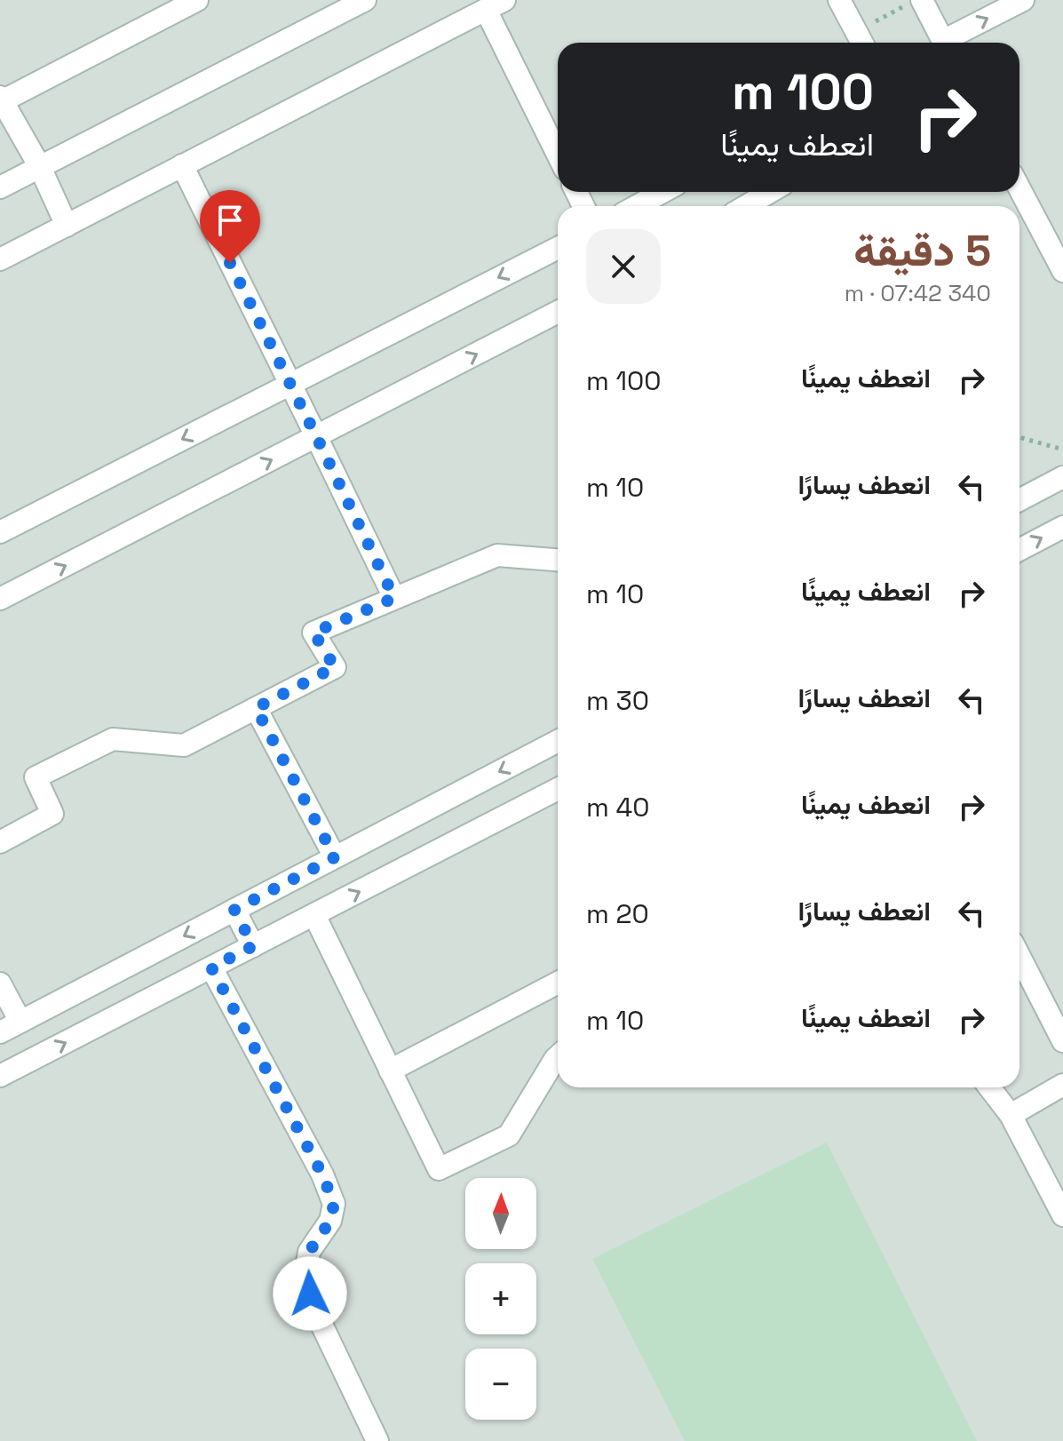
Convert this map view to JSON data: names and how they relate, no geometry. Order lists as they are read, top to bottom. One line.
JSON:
{"north":"top","page":{"turn":["100 m","انعطف يمينًا"],"heading":["5 دقيقة","340 m · 07:42"],"list":[{"name":"انعطف يمينًا","value":"100 m"},{"name":"انعطف يسارًا","value":"10 m"},{"name":"انعطف يمينًا","value":"10 m"},{"name":"انعطف يسارًا","value":"30 m"},{"name":"انعطف يمينًا","value":"40 m"},{"name":"انعطف يسارًا","value":"20 m"},{"name":"انعطف يمينًا","value":"10 m"}],"map_buttons":["+","−"]}}
